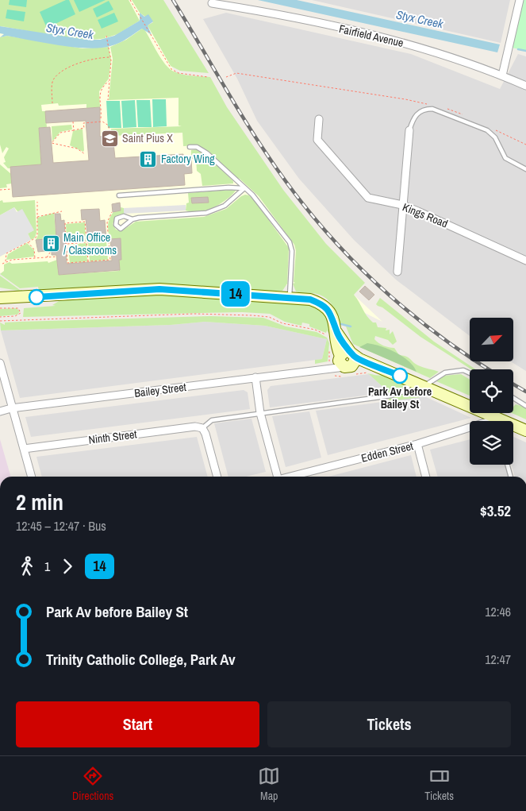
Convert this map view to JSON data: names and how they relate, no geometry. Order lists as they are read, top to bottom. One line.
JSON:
{"streets":{"street":["Fairfield Avenue","Kings Road","Bailey Street","Ninth Street","Edden Street"]},"water":["Styx Creek"],"places":{"school or university":["Saint Pius X"],"building":["Factory Wing","Main Office / Classrooms"],"other":["Park Av before Bailey St"]},"lines":["bus line 14"],"north":"top right","page":{"on_map":"14","heading":["2 min","12:45 – 12:47 · Bus","$3.52"],"legs":["1","14"],"list":[{"name":"Park Av before Bailey St","value":"12:46"},{"name":"Trinity Catholic College, Park Av","value":"12:47"}],"buttons":["Start","Tickets"],"tabs":["Directions","Map","Tickets"]}}
